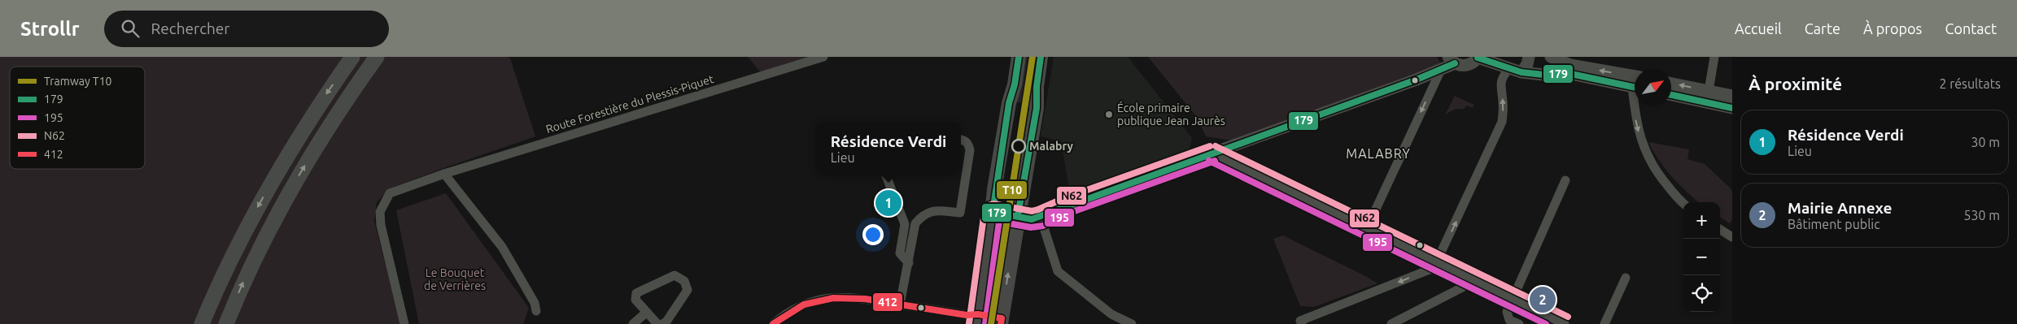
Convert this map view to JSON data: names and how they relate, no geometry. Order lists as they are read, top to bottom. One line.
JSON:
{"streets":{"street":["Route Forestière du Plessis-Piquet"]},"districts":["MALABRY"],"parks":["Le Bouquet de Verrières"],"places":["École primaire publique Jean Jaurès","Malabry"],"lines":["tram line T10","transit line 179","transit line N62","transit line 195","transit line 412"],"legend":["Tramway T10","179","195","N62","412"],"north":"top right","page":{"header":"Strollr","search":"Rechercher","nav":["Accueil","Carte","À propos","Contact"],"heading":["À proximité","2 résultats"],"list":[{"mark":"1","name":"Résidence Verdi","note":"Lieu","value":"30 m"},{"mark":"2","name":"Mairie Annexe","note":"Bâtiment public","value":"530 m"}],"popup":["Résidence Verdi","Lieu"],"pins":["1","2"],"map_buttons":["+","−"]}}
